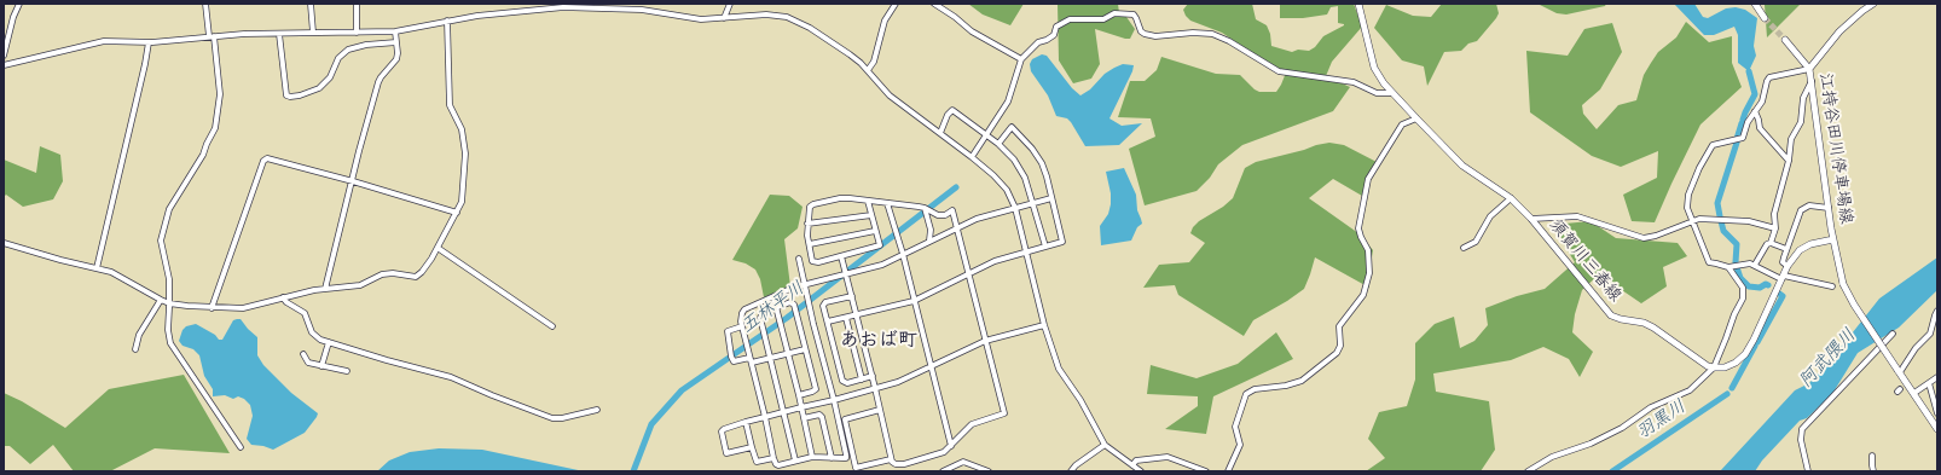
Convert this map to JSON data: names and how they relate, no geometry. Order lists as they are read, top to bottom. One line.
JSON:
{"streets":{"main road":["江持谷田川停車場線","須賀川三春線"]},"districts":["あおば町"],"water":["五林平川","阿武隈川","羽黒川"]}
